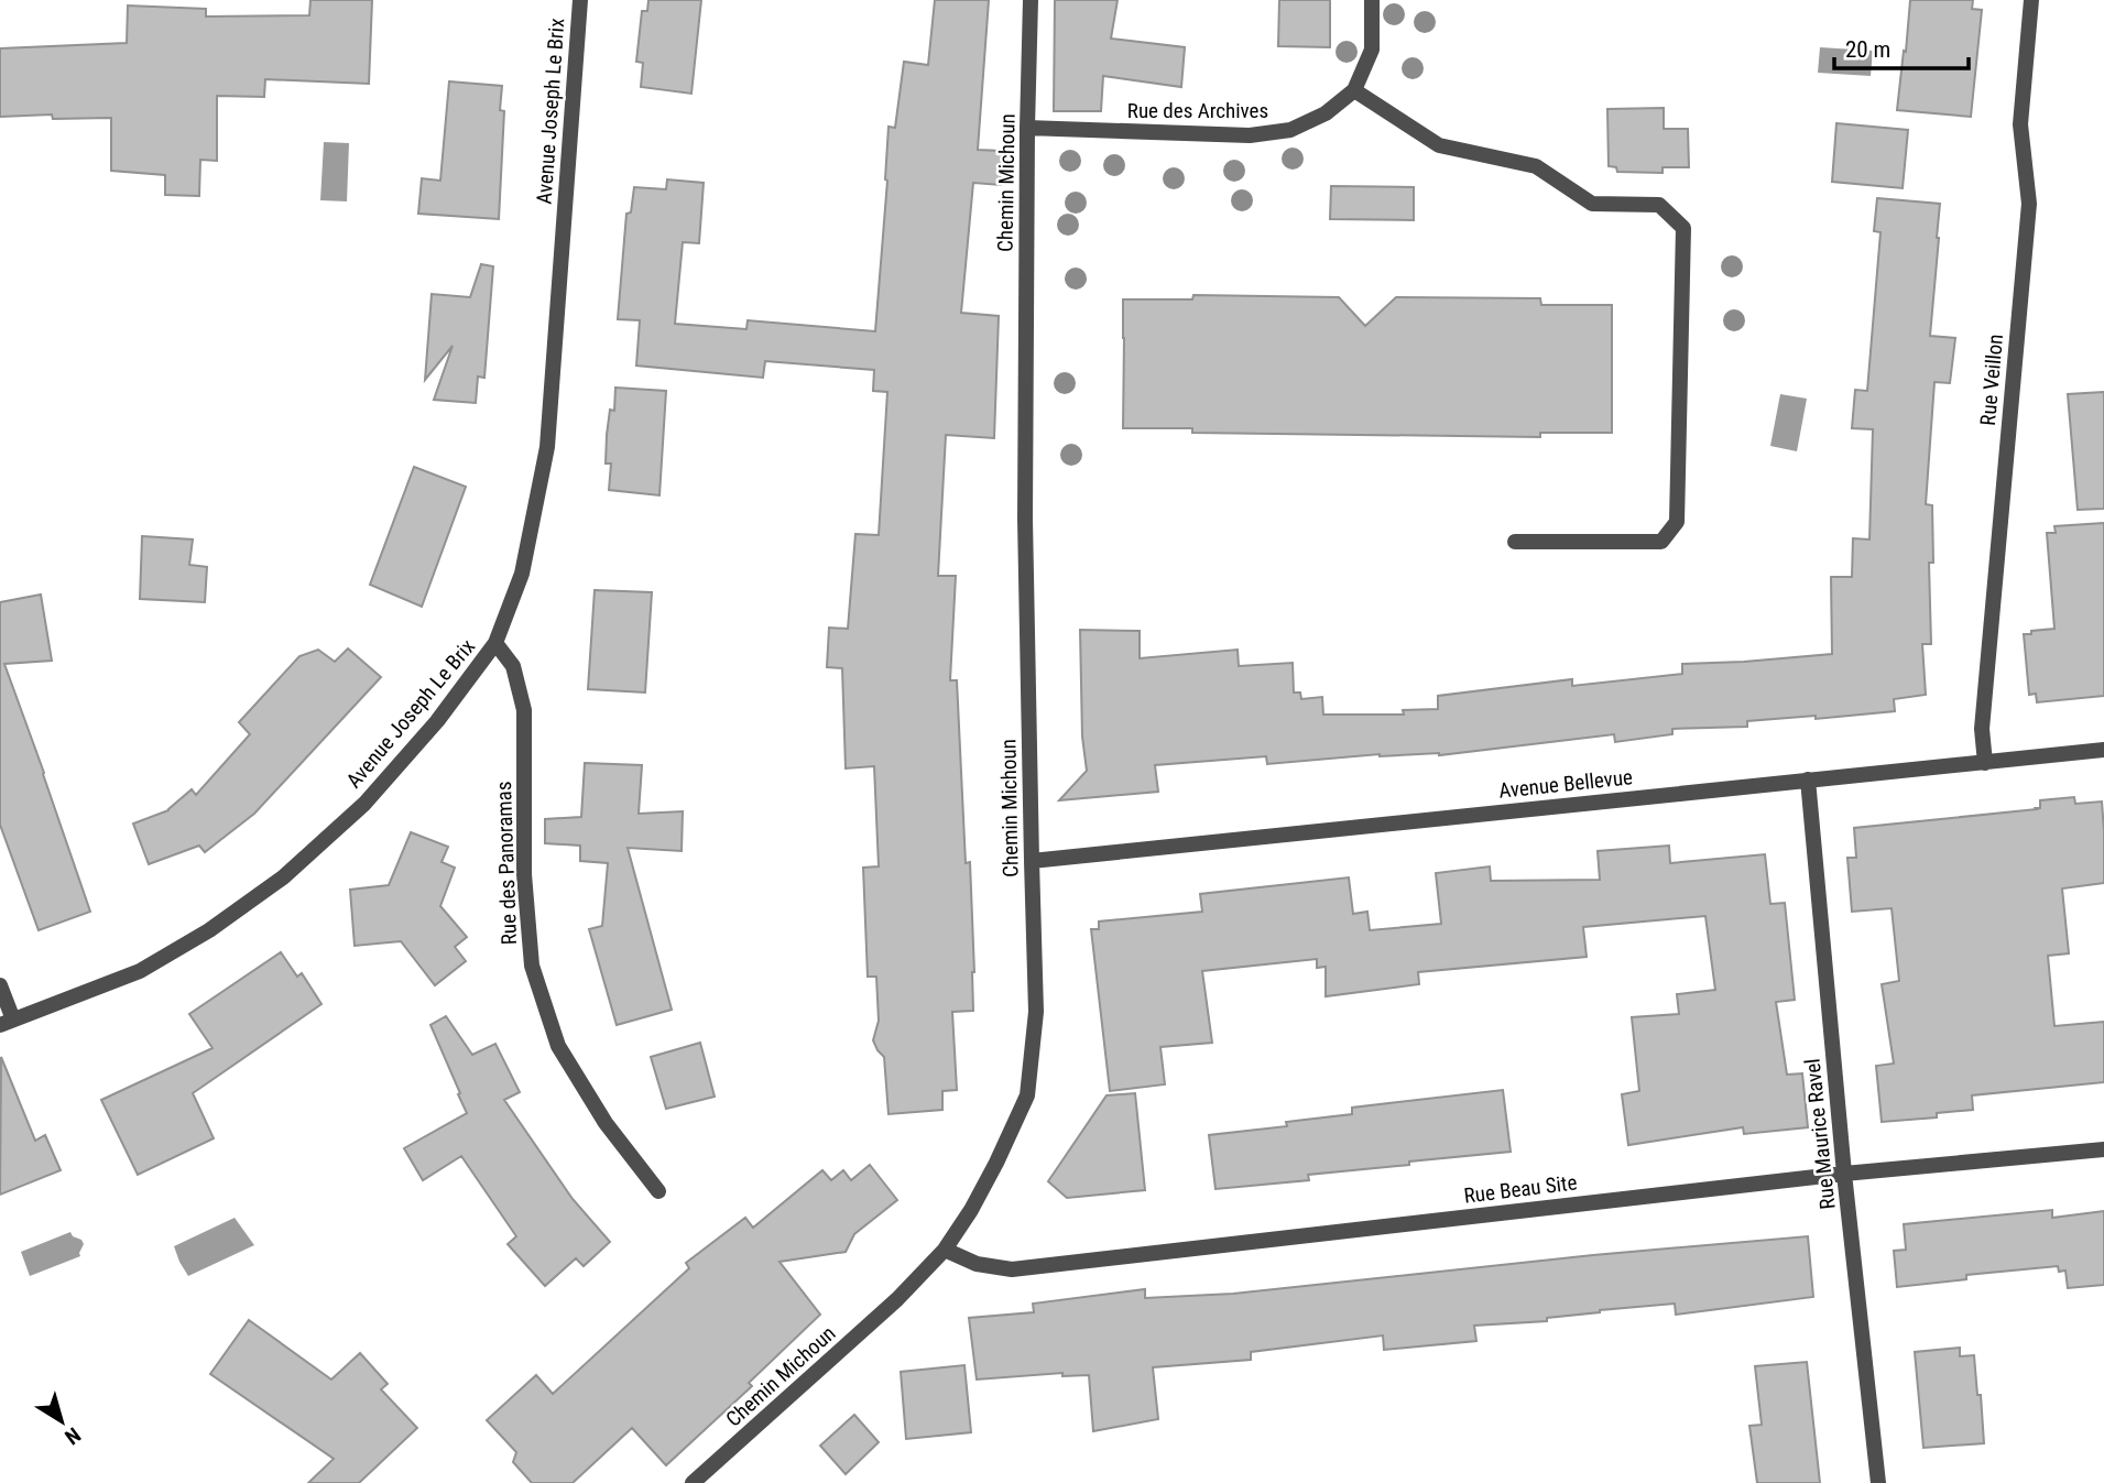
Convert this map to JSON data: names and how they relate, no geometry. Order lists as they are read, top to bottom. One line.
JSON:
{"streets":{"street":["Rue des Archives","Avenue Joseph Le Brix","Chemin Michoun","Rue Veillon","Avenue Bellevue","Rue des Panoramas","Rue Maurice Ravel","Rue Beau Site"]},"crossings":[["Rue des Archives","Chemin Michoun"],["Avenue Joseph Le Brix","Rue des Panoramas"],["Chemin Michoun","Avenue Bellevue"],["Chemin Michoun","Rue Beau Site"],["Rue Veillon","Avenue Bellevue"],["Avenue Bellevue","Rue Maurice Ravel"],["Rue Maurice Ravel","Rue Beau Site"]],"scale_bar":"20 m","north":"bottom right"}
